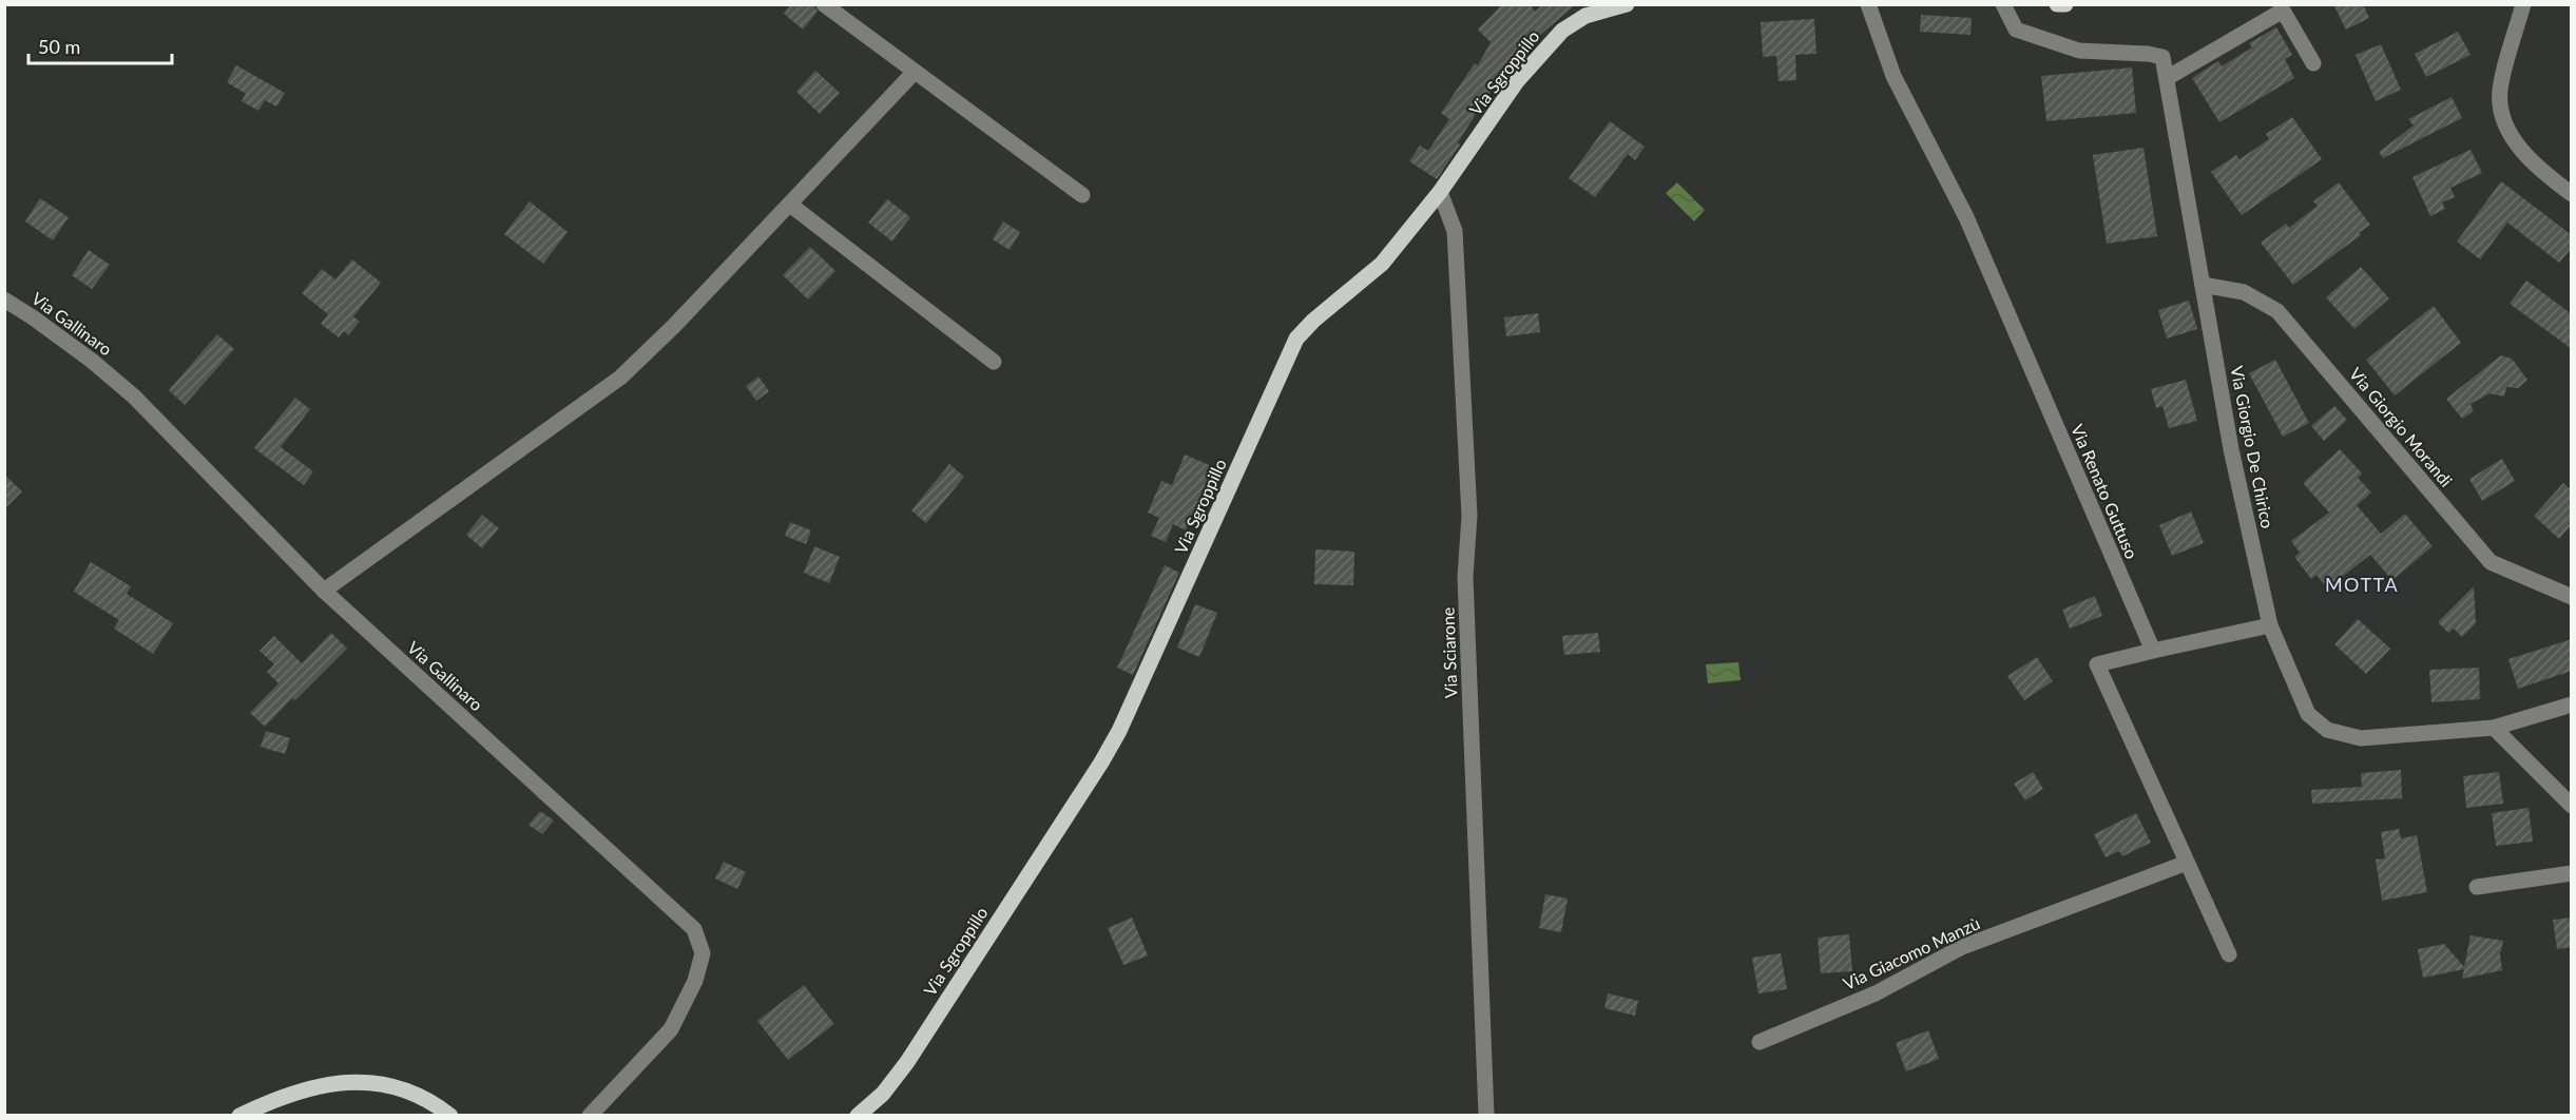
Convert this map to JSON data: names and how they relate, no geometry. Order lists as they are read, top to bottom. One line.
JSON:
{"streets":{"main road":["Via Sgroppillo"],"street":["Via Gallinaro","Via Giorgio Morandi","Via Giorgio De Chirico","Via Renato Guttuso","Via Sciarone","Via Giacomo Manzù"]},"crossings":[["Via Sgroppillo","Via Sciarone"],["Via Giorgio Morandi","Via Giorgio De Chirico"]],"districts":["MOTTA"],"scale_bar":"50 m"}
